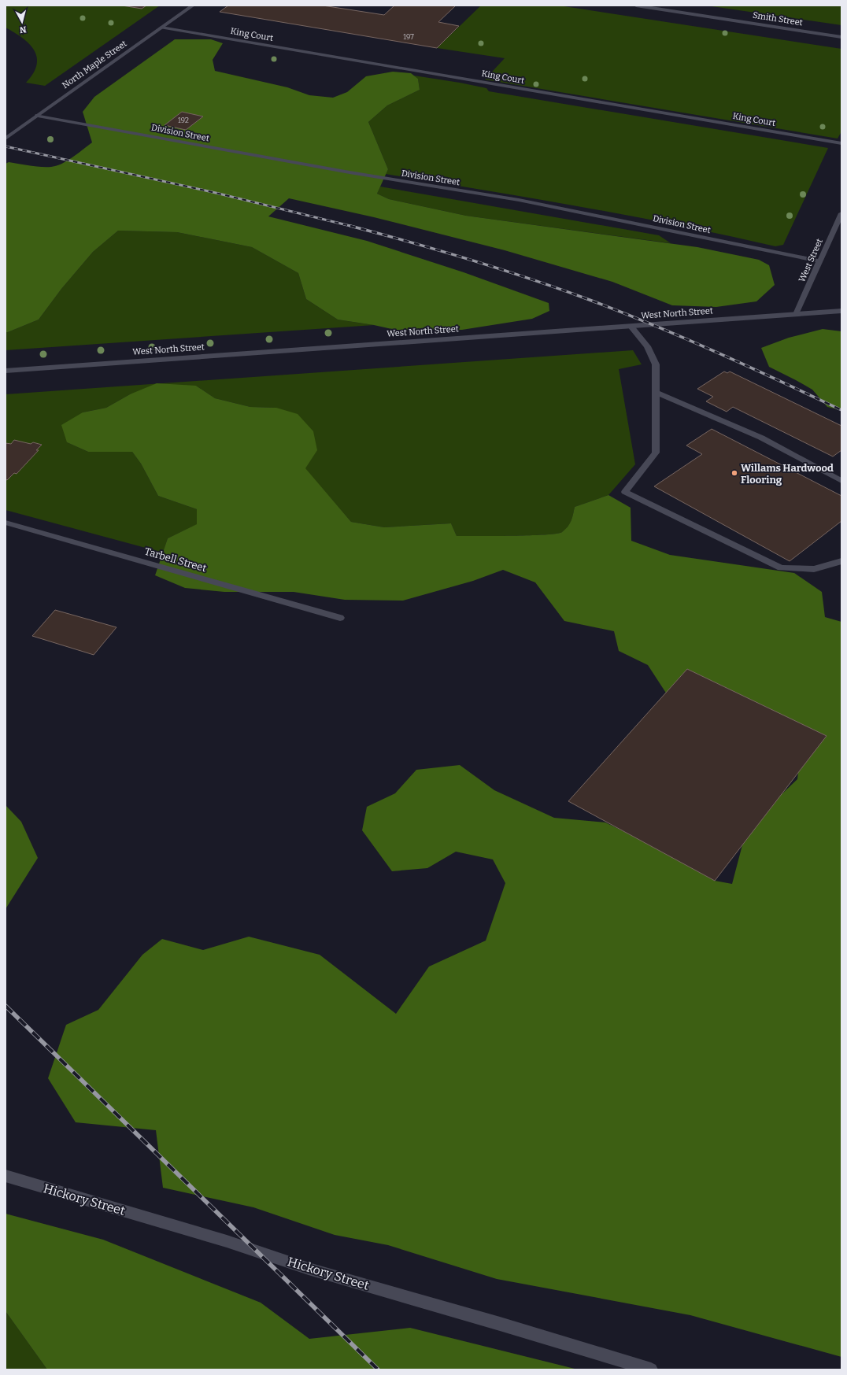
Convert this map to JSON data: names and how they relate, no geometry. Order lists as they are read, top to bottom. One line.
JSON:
{"streets":{"street":["Smith Street","King Court","North Maple Street","Division Street","West Street","West North Street","Tarbell Street","Hickory Street"]},"crossings":[["King Court","North Maple Street"],["North Maple Street","Division Street"],["Division Street","West Street"],["West Street","West North Street"]],"places":["Willams Hardwood Flooring"],"house_numbers":["197","192"],"north":"bottom"}
